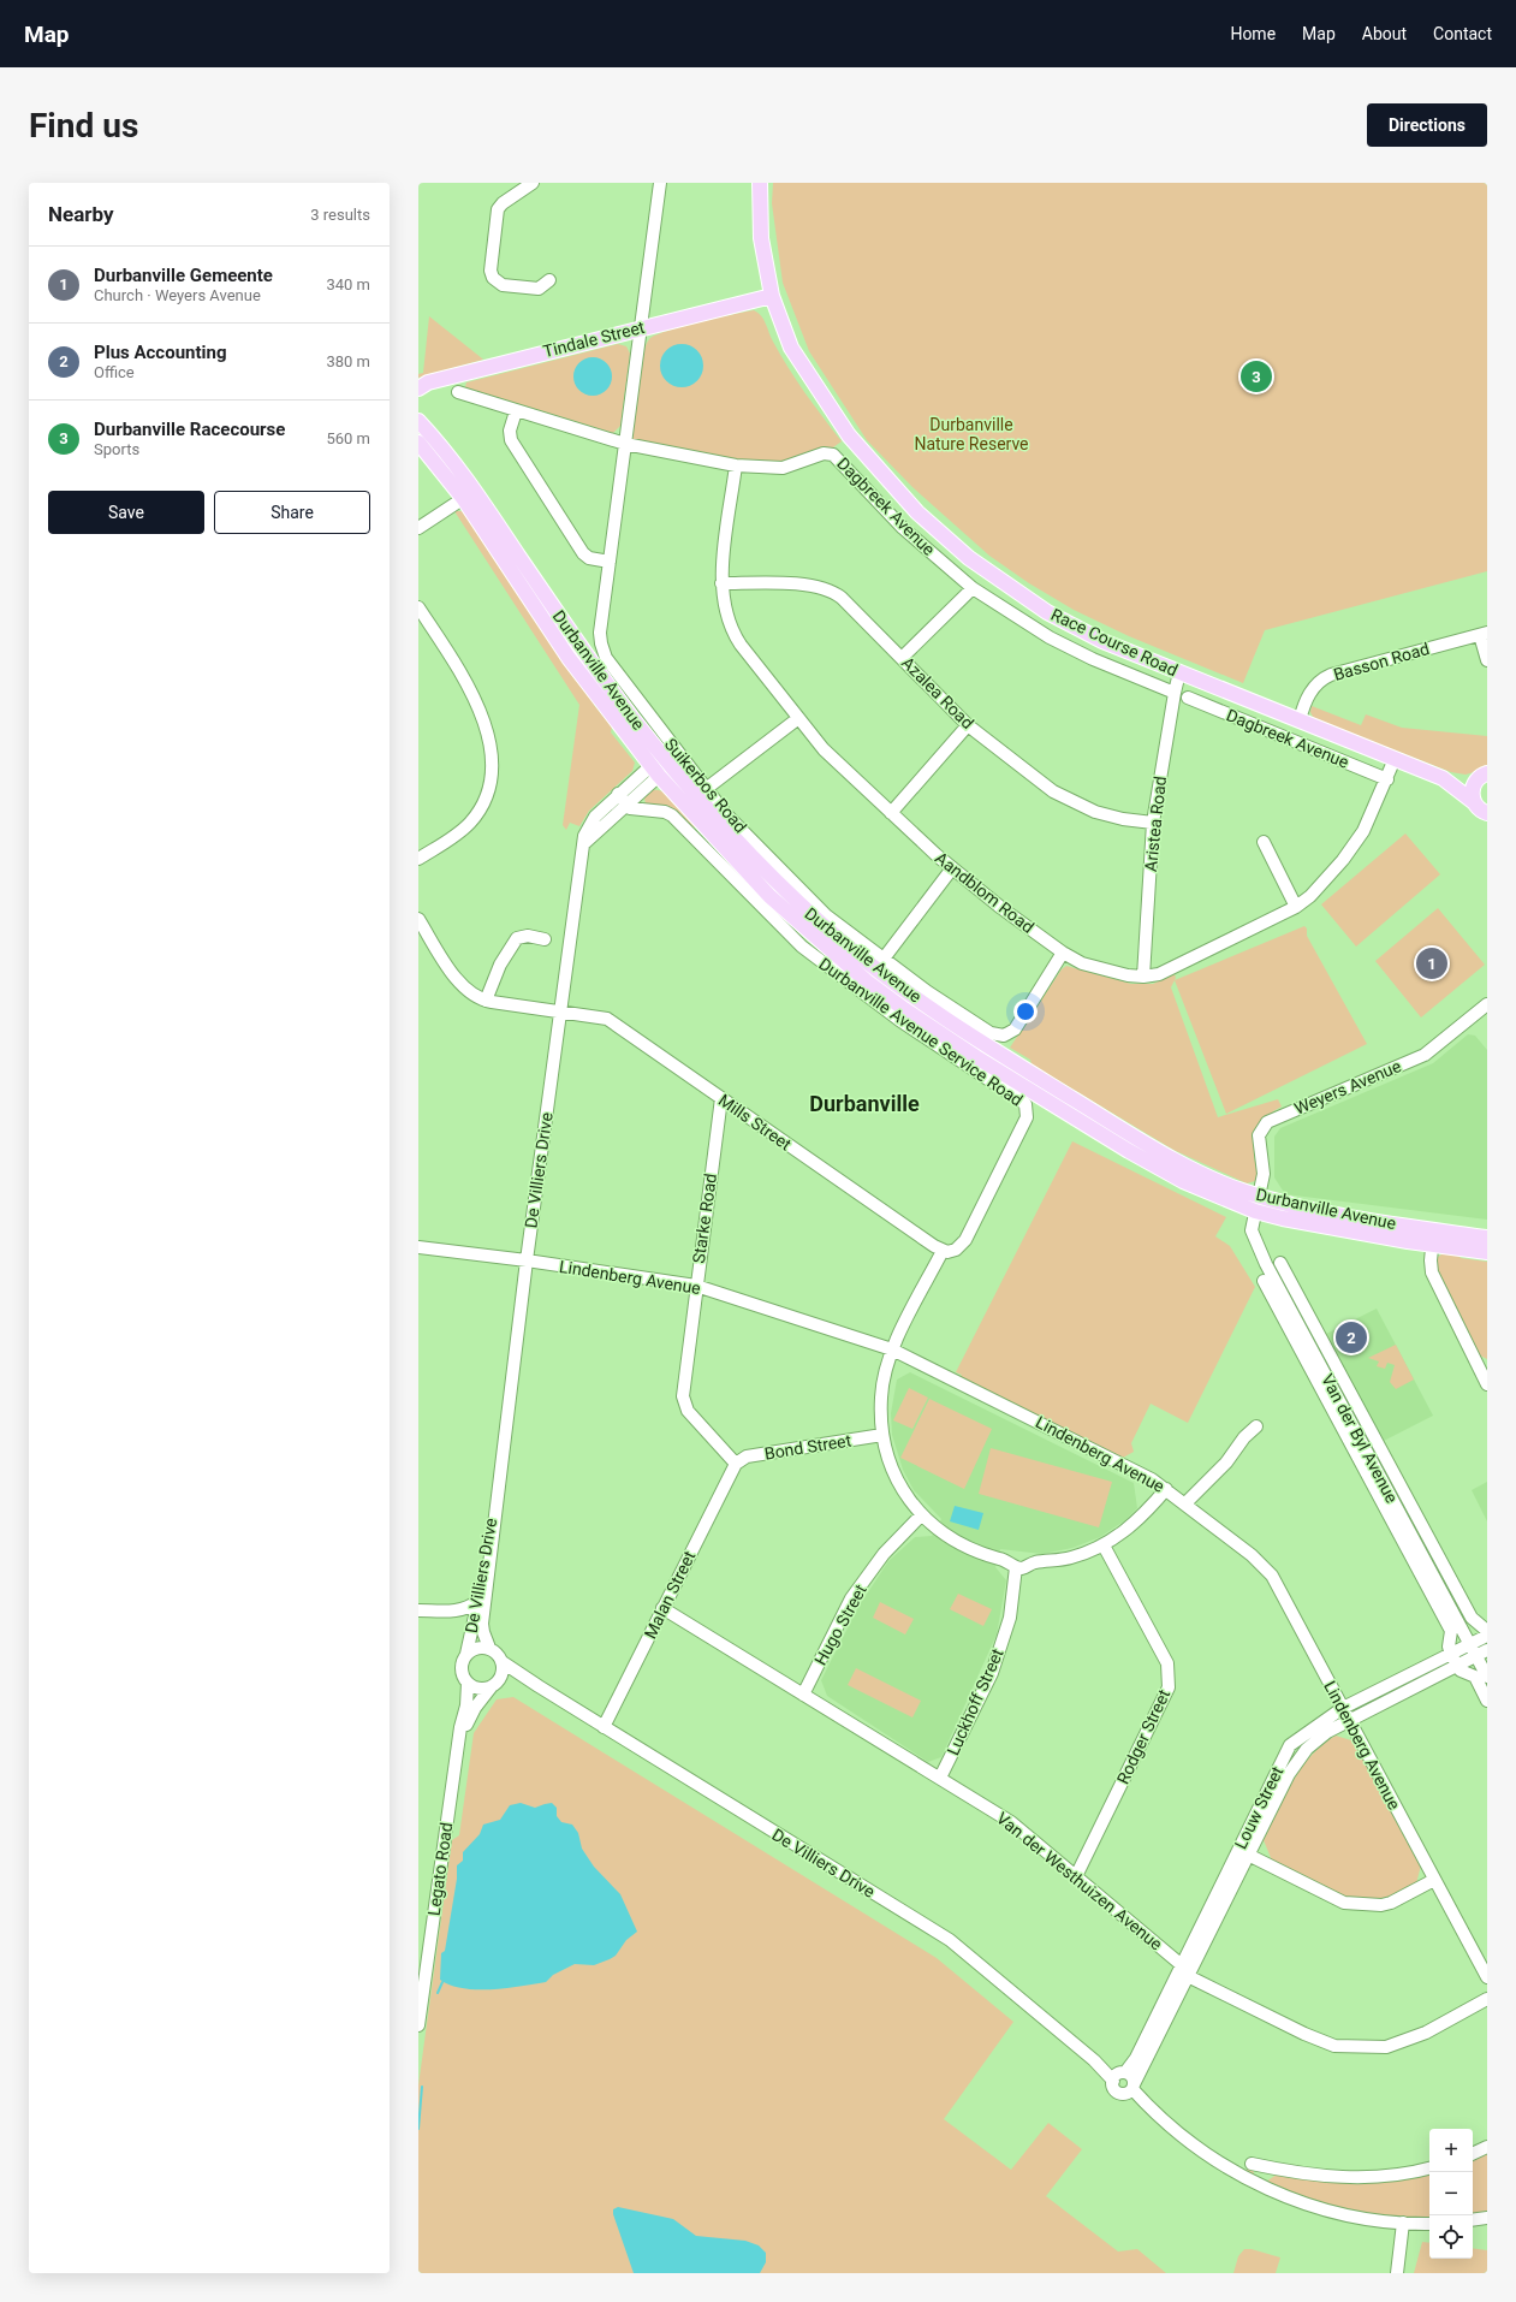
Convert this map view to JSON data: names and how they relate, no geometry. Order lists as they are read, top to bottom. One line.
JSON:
{"streets":{"main road":["Tindale Street","Race Course Road","Durbanville Avenue"],"street":["Dagbreek Avenue","Basson Road","Azalea Road","Suikerbos Road","Aristea Road","Aandblom Road","Durbanville Avenue Service Road","Weyers Avenue","Mills Street","De Villiers Drive","Starke Road","Lindenberg Avenue","Van der Byl Avenue","Bond Street","Malan Street","Hugo Street","Luckhoff Street","Rodger Street","Louw Street","Legato Road","Van der Westhuizen Avenue"]},"crossings":[["Tindale Street","Race Course Road"],["Tindale Street","Suikerbos Road"],["Dagbreek Avenue","Suikerbos Road"],["Dagbreek Avenue","Aristea Road"],["Dagbreek Avenue","Aandblom Road"],["Race Course Road","Basson Road"],["Race Course Road","Aristea Road"],["Race Course Road","Aandblom Road"],["Durbanville Avenue","Weyers Avenue"],["Durbanville Avenue","De Villiers Drive"],["Durbanville Avenue","Van der Byl Avenue"],["Azalea Road","Aristea Road"],["Azalea Road","Aandblom Road"],["Suikerbos Road","Aandblom Road"],["Aristea Road","Aandblom Road"],["Durbanville Avenue Service Road","Mills Street"],["Durbanville Avenue Service Road","De Villiers Drive"],["Weyers Avenue","Van der Byl Avenue"],["Mills Street","De Villiers Drive"],["Mills Street","Starke Road"],["De Villiers Drive","Lindenberg Avenue"],["De Villiers Drive","Malan Street"],["De Villiers Drive","Louw Street"],["De Villiers Drive","Legato Road"],["Starke Road","Lindenberg Avenue"],["Starke Road","Bond Street"],["Starke Road","Malan Street"],["Lindenberg Avenue","Louw Street"],["Van der Byl Avenue","Louw Street"],["Bond Street","Malan Street"],["Malan Street","Van der Westhuizen Avenue"],["Hugo Street","Van der Westhuizen Avenue"],["Luckhoff Street","Van der Westhuizen Avenue"],["Rodger Street","Van der Westhuizen Avenue"],["Louw Street","Van der Westhuizen Avenue"]],"districts":["Durbanville"],"parks":["Durbanville Nature Reserve"],"page":{"header":"Map","nav":["Home","Map","About","Contact"],"buttons":["Directions",["Save","Share"]],"title":"Find us","heading":["Nearby","3 results"],"list":[{"mark":"1","name":"Durbanville Gemeente","note":"Church · Weyers Avenue","value":"340 m"},{"mark":"2","name":"Plus Accounting","note":"Office","value":"380 m"},{"mark":"3","name":"Durbanville Racecourse","note":"Sports","value":"560 m"}],"pins":["3","1","2"],"map_buttons":["+","−"]}}
